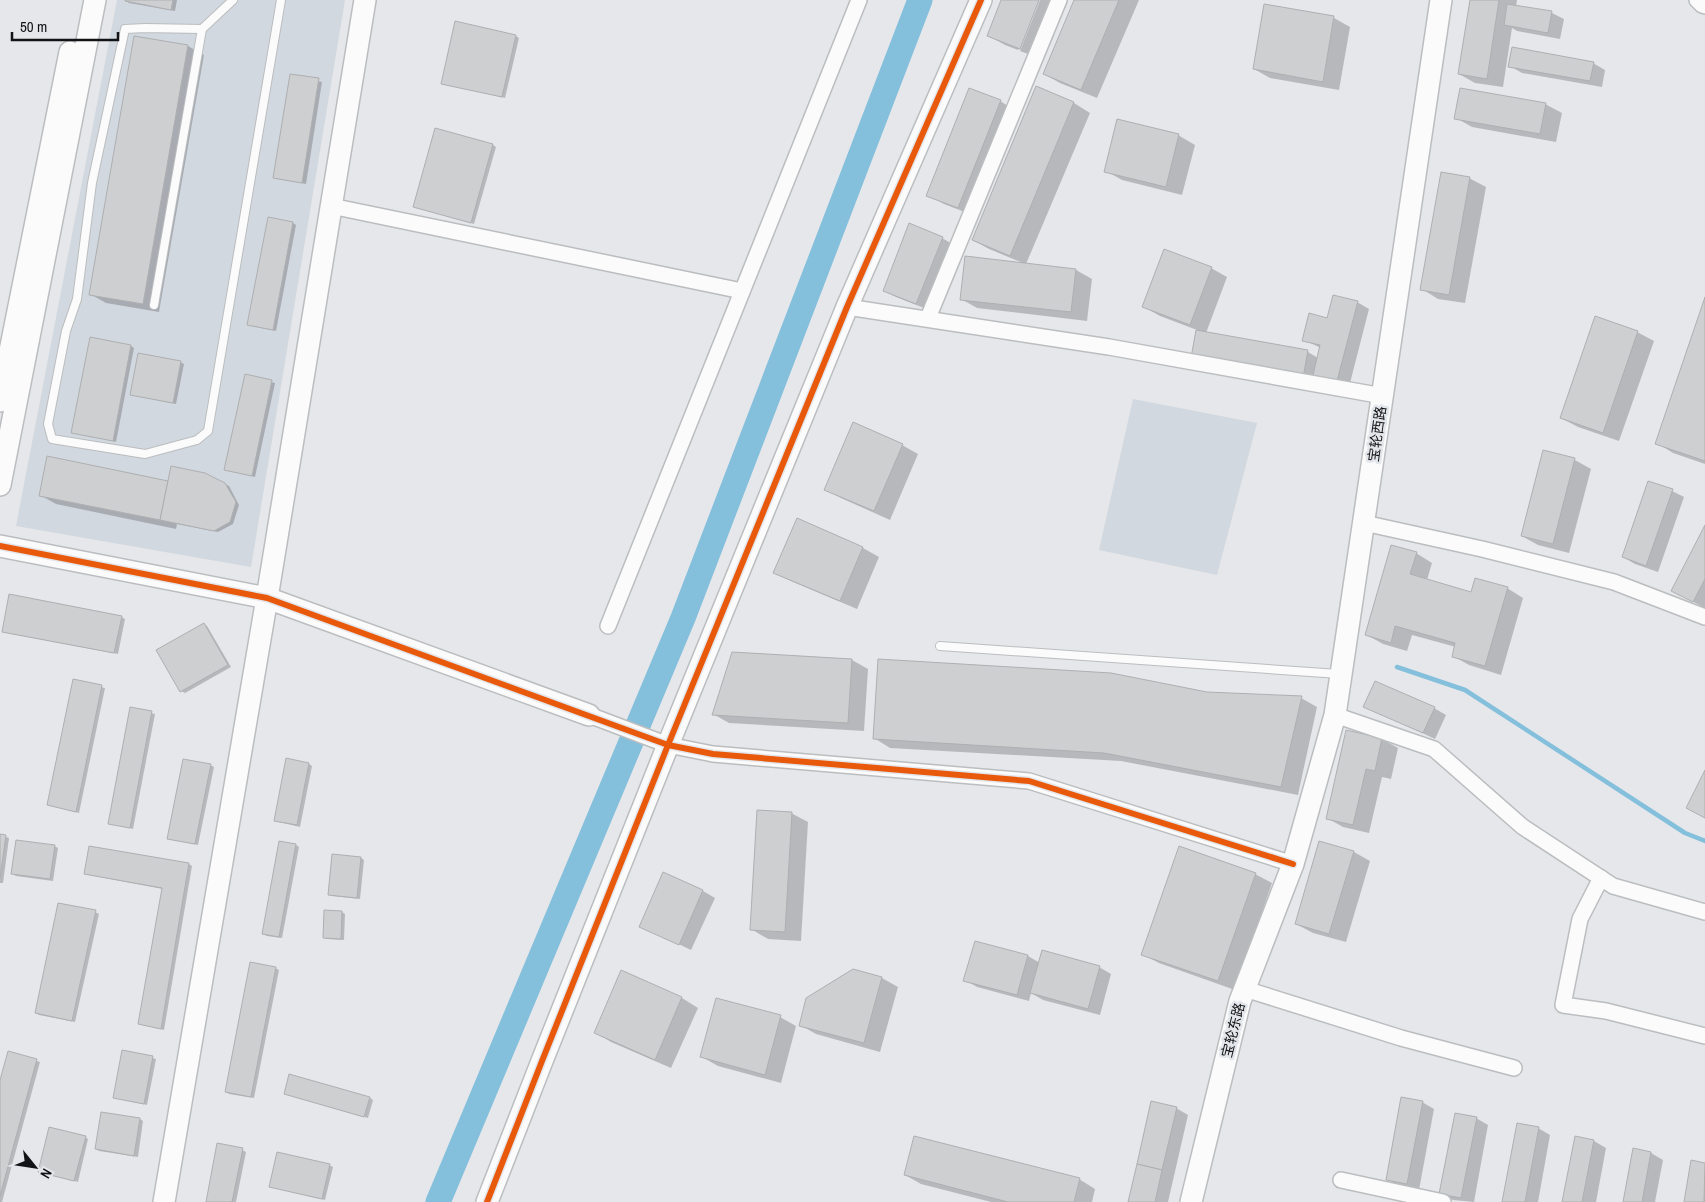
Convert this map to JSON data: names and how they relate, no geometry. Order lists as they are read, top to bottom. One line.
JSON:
{"streets":{"street":["宝轮西路","宝轮东路"]},"crossings":[["宝轮西路","宝轮东路"]],"scale_bar":"50 m","north":"bottom right"}
